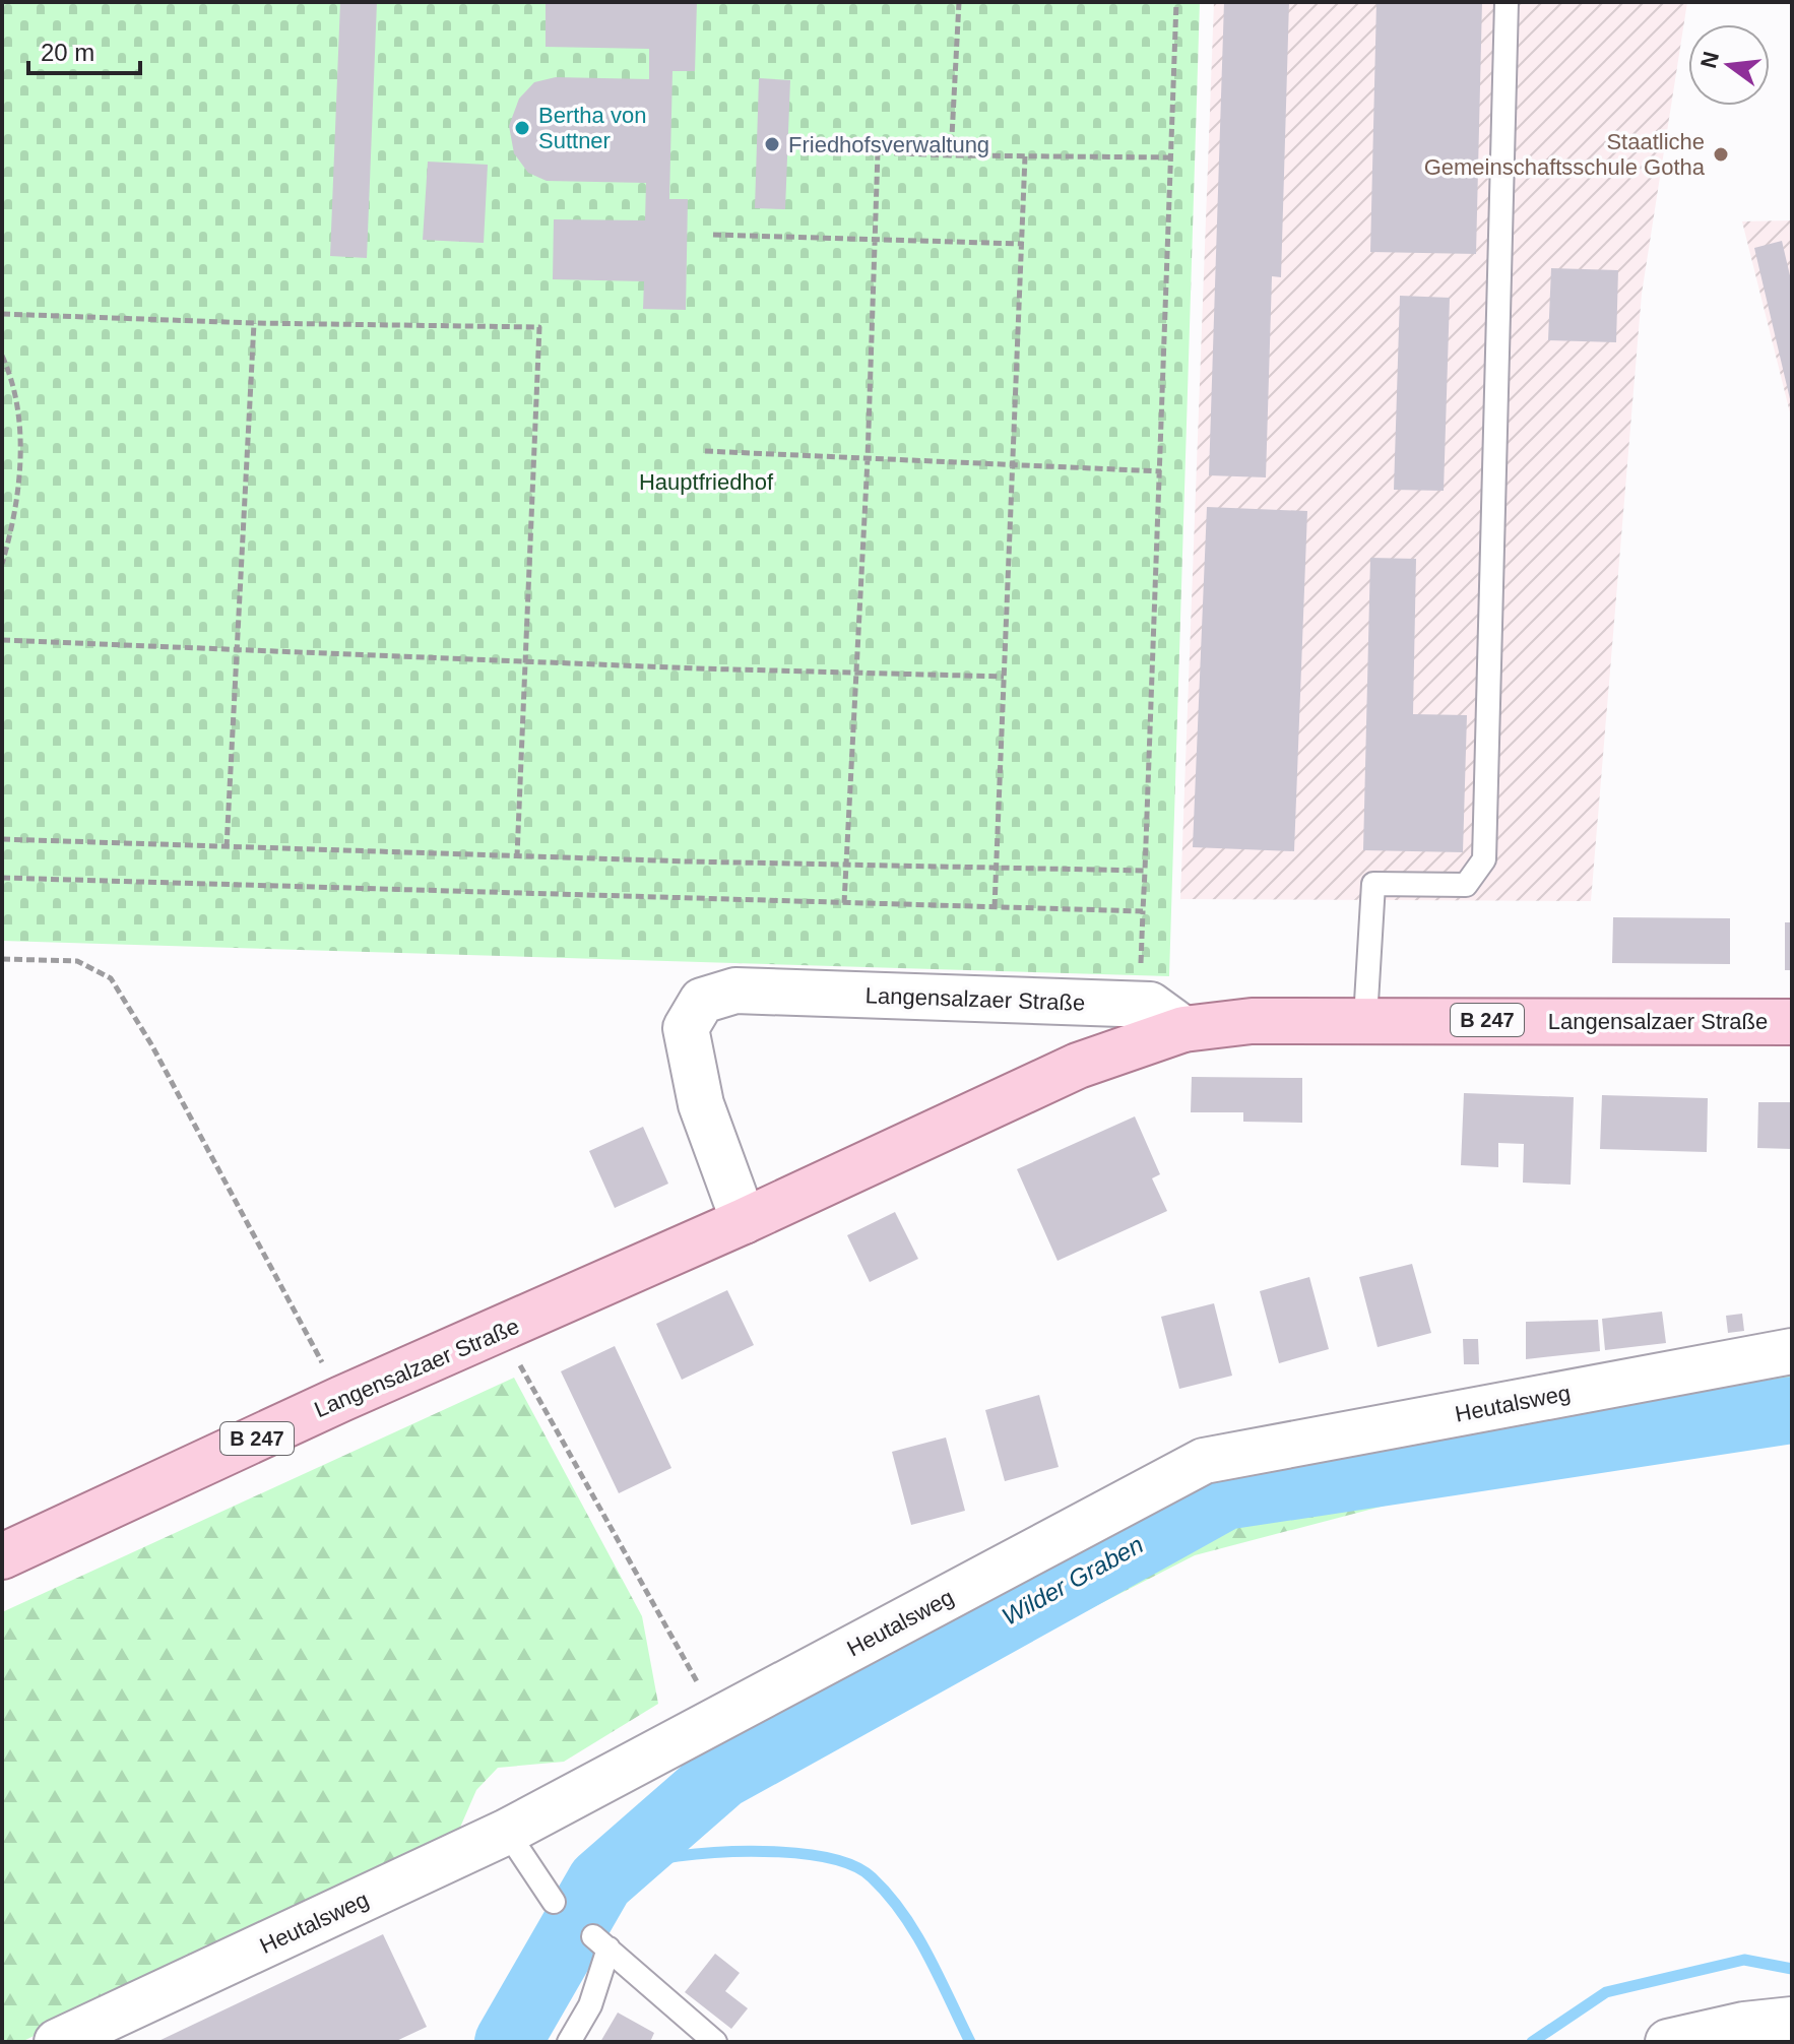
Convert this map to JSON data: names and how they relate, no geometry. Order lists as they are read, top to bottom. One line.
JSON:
{"streets":{"main road":["Langensalzaer Straße","B 247"],"street":["Heutalsweg"]},"water":["Wilder Graben"],"parks":["Hauptfriedhof"],"places":["Bertha von Suttner","Friedhofsverwaltung","Staatliche Gemeinschaftsschule Gotha"],"scale_bar":"20 m","north":"left"}
